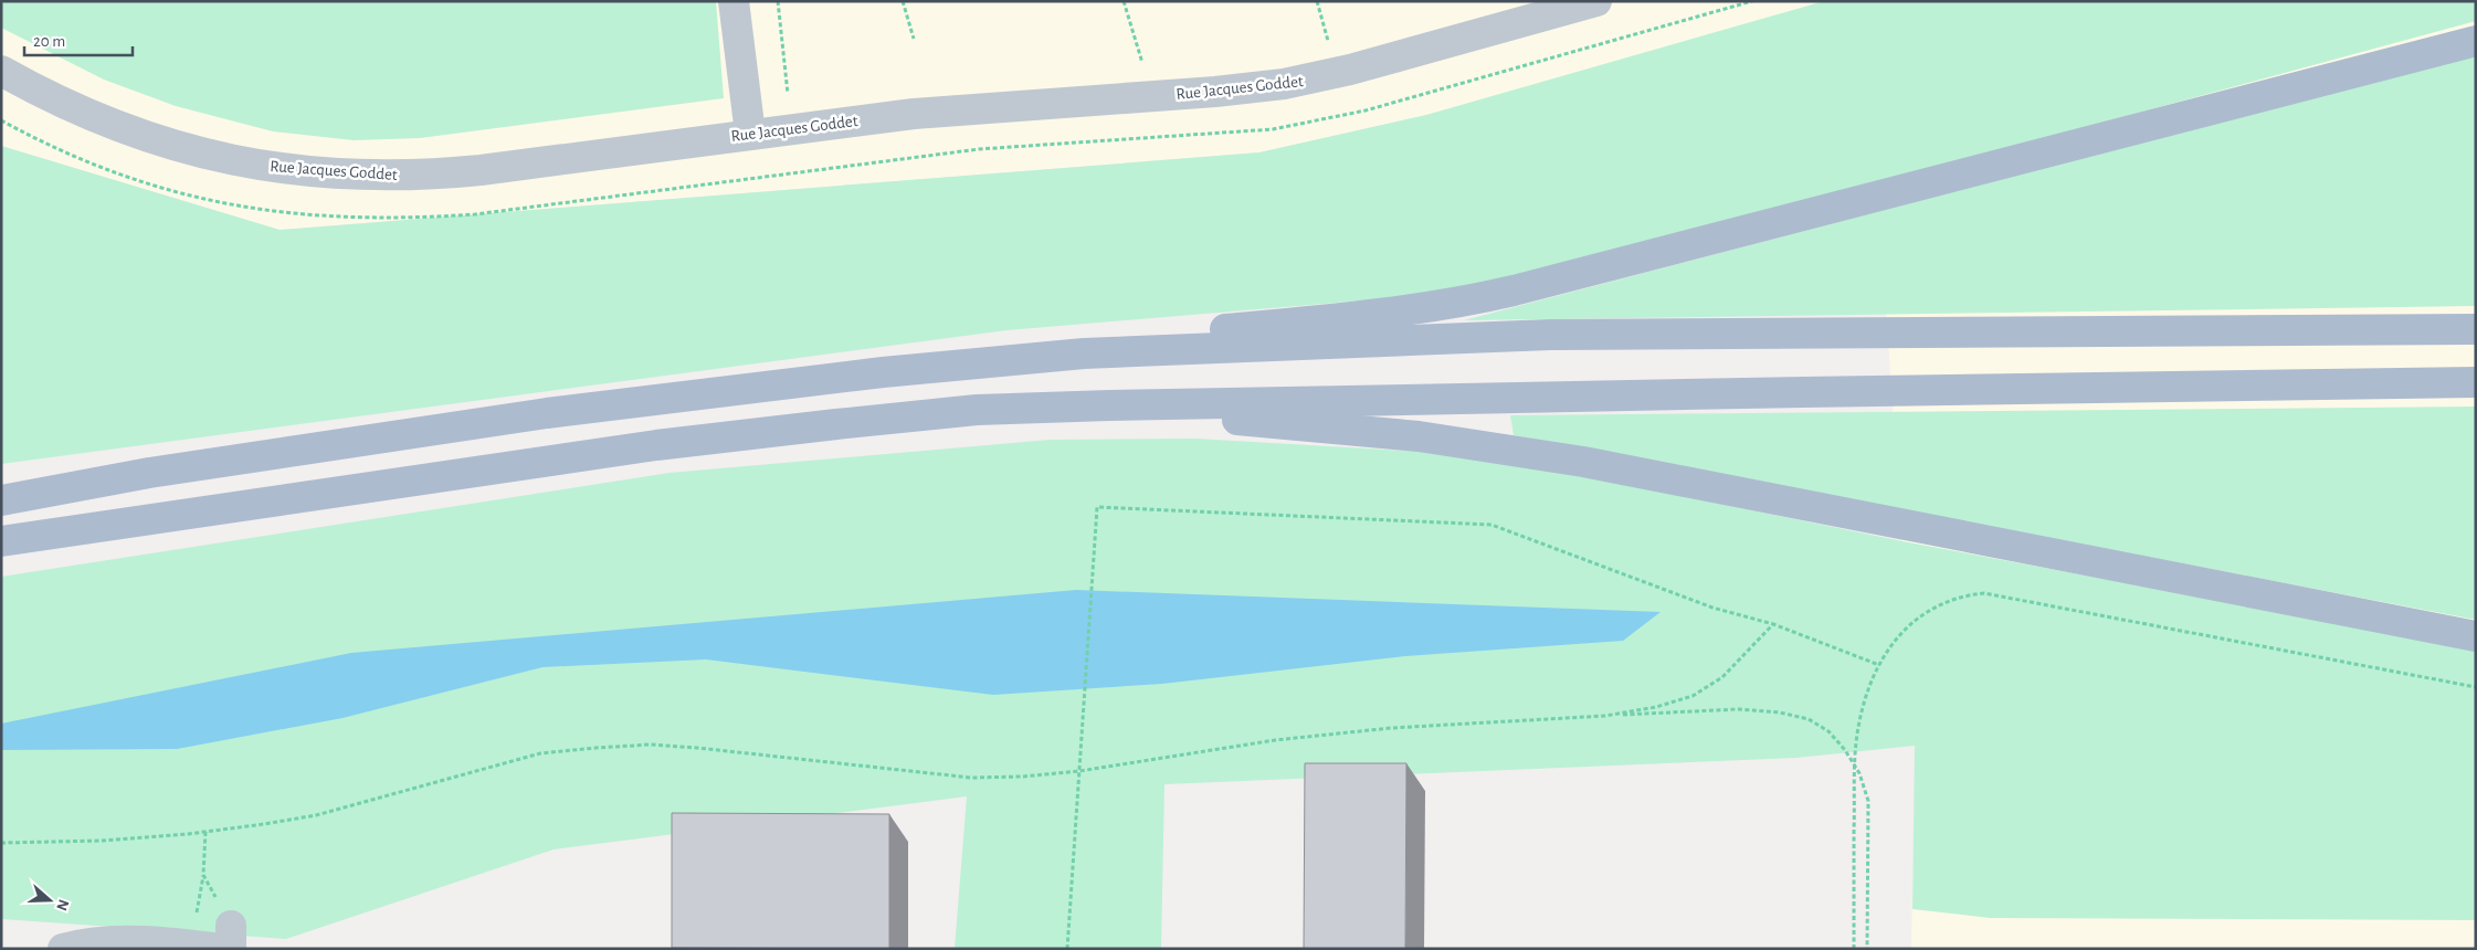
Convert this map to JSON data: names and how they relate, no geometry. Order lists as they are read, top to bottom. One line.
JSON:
{"streets":{"street":["Rue Jacques Goddet"]},"scale_bar":"20 m","north":"right"}
